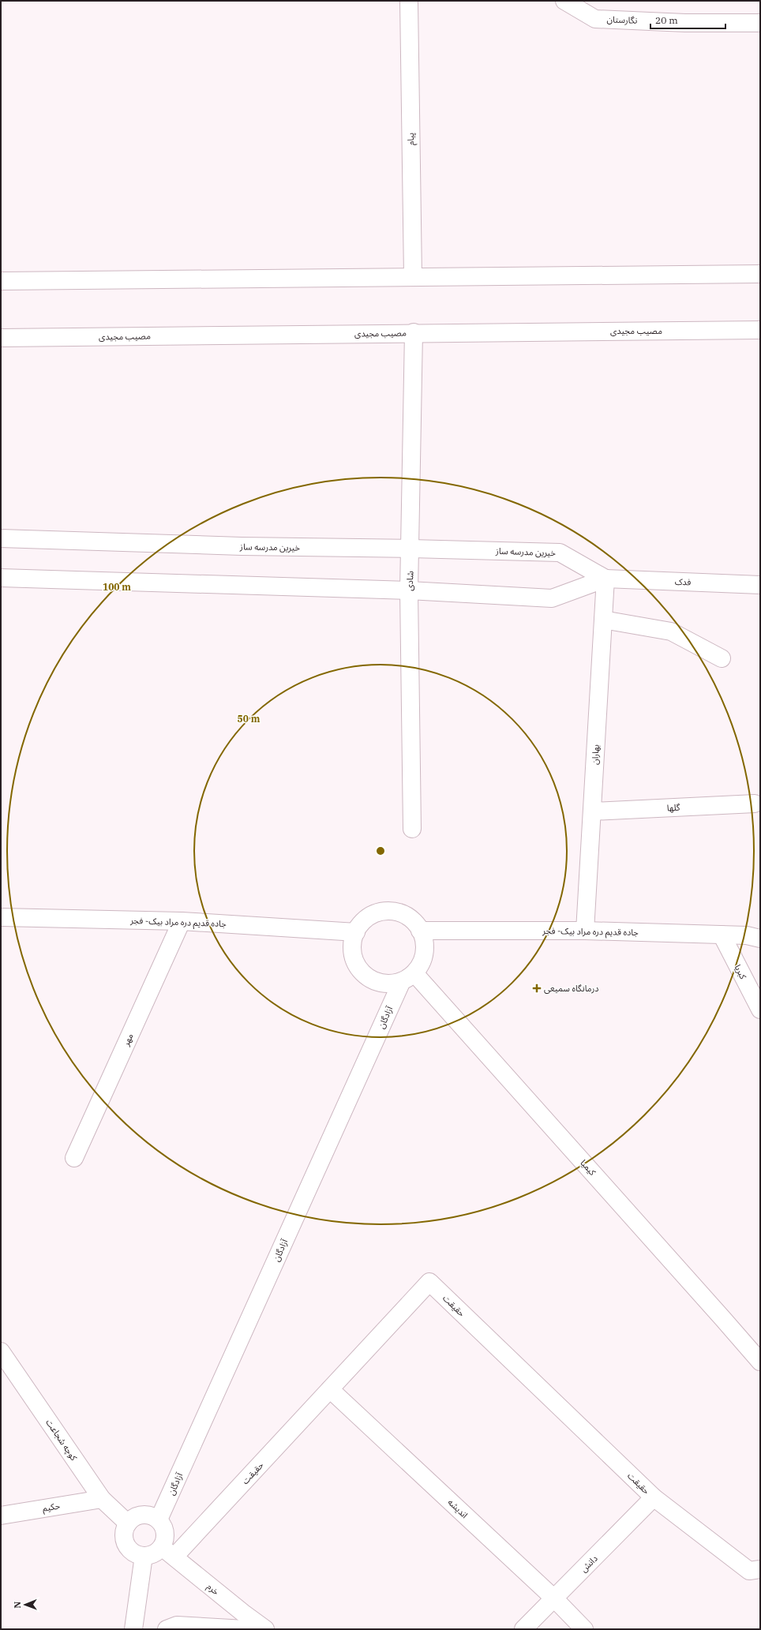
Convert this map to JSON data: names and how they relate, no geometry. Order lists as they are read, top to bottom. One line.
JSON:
{"streets":{"street":["نگارستان","پیام","مصیب مجیدی","خیرین مدرسه ساز","شادی","فدک","بهاران","گلها","جاده قدیم دره مراد بیک- فجر","کبریا","آزادگان","مهر","کیمیا","حقیقت","کوچه شجاعت","حکیم","اندیشه","دانش","خرم"]},"crossings":[["مصیب مجیدی","شادی"],["خیرین مدرسه ساز","شادی"],["خیرین مدرسه ساز","فدک"],["خیرین مدرسه ساز","بهاران"],["فدک","بهاران"],["بهاران","گلها"],["بهاران","جاده قدیم دره مراد بیک- فجر"],["جاده قدیم دره مراد بیک- فجر","کبریا"],["جاده قدیم دره مراد بیک- فجر","آزادگان"],["جاده قدیم دره مراد بیک- فجر","مهر"],["جاده قدیم دره مراد بیک- فجر","کیمیا"],["آزادگان","کیمیا"],["آزادگان","حقیقت"],["آزادگان","کوچه شجاعت"],["آزادگان","خرم"],["حقیقت","کوچه شجاعت"],["حقیقت","اندیشه"],["حقیقت","دانش"],["حقیقت","خرم"],["کوچه شجاعت","حکیم"],["کوچه شجاعت","خرم"],["اندیشه","دانش"]],"places":{"health":["درمانگاه سمیعی"]},"scale_bar":"20 m","north":"left","rings":["100 m","50 m"]}
